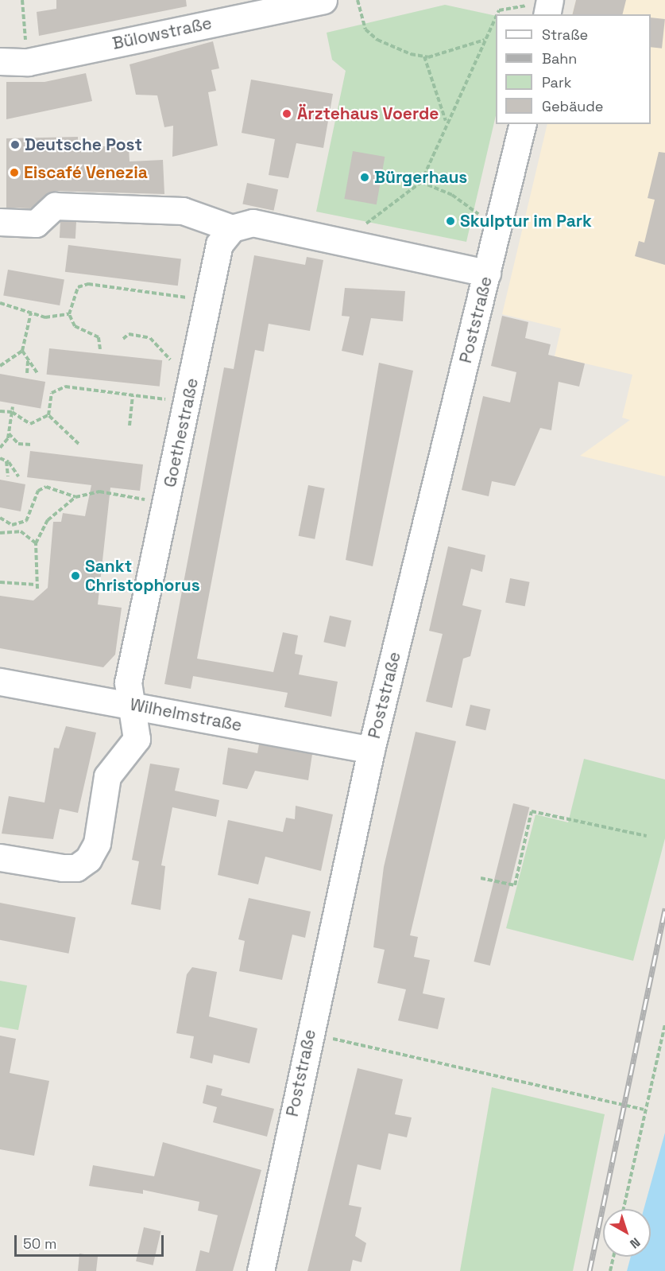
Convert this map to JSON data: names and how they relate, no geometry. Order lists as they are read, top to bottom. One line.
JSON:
{"streets":{"street":["Bülowstraße","Poststraße","Goethestraße","Wilhelmstraße"]},"crossings":[["Poststraße","Wilhelmstraße"],["Goethestraße","Wilhelmstraße"]],"places":["Ärztehaus Voerde","Deutsche Post","Eiscafé Venezia","Bürgerhaus","Skulptur im Park","Sankt Christophorus"],"legend":["Straße","Bahn","Park","Gebäude"],"scale_bar":"50 m","north":"bottom right"}
